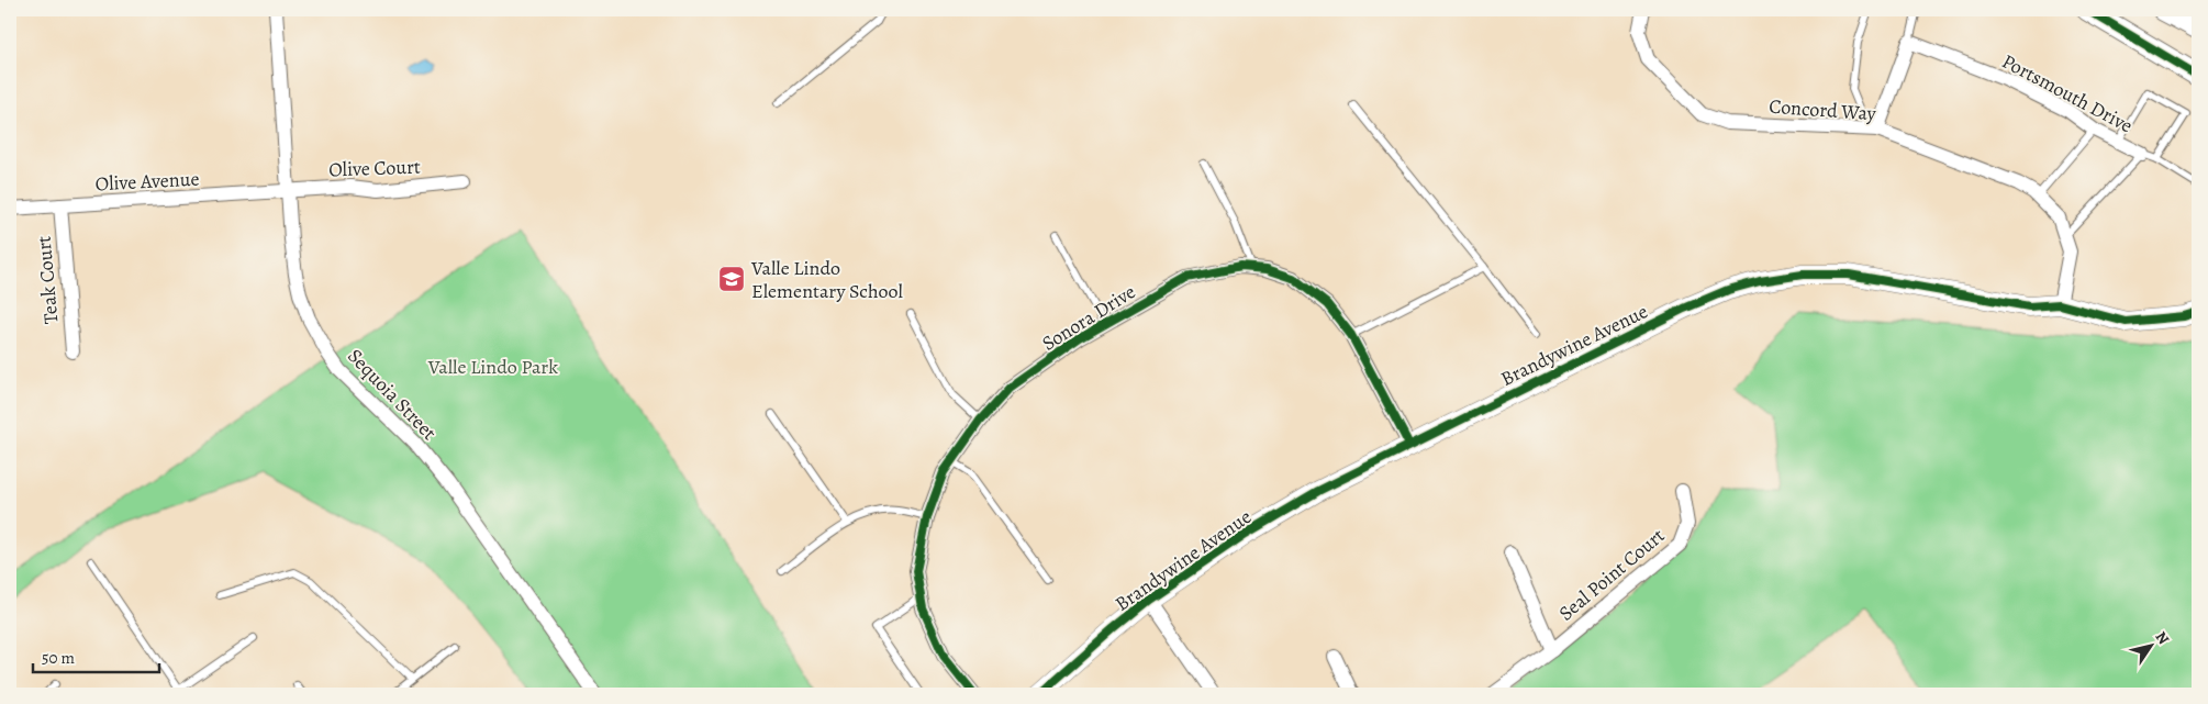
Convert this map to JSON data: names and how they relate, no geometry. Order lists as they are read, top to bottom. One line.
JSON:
{"streets":{"street":["Portsmouth Drive","Concord Way","Olive Court","Olive Avenue","Teak Court","Sonora Drive","Brandywine Avenue","Sequoia Street","Seal Point Court"]},"crossings":[["Concord Way","Brandywine Avenue"],["Olive Court","Olive Avenue"],["Olive Court","Sequoia Street"],["Olive Avenue","Teak Court"],["Olive Avenue","Sequoia Street"],["Sonora Drive","Brandywine Avenue"]],"parks":["Valle Lindo Park"],"places":{"school or university":["Valle Lindo Elementary School"]},"scale_bar":"50 m","north":"top right"}
